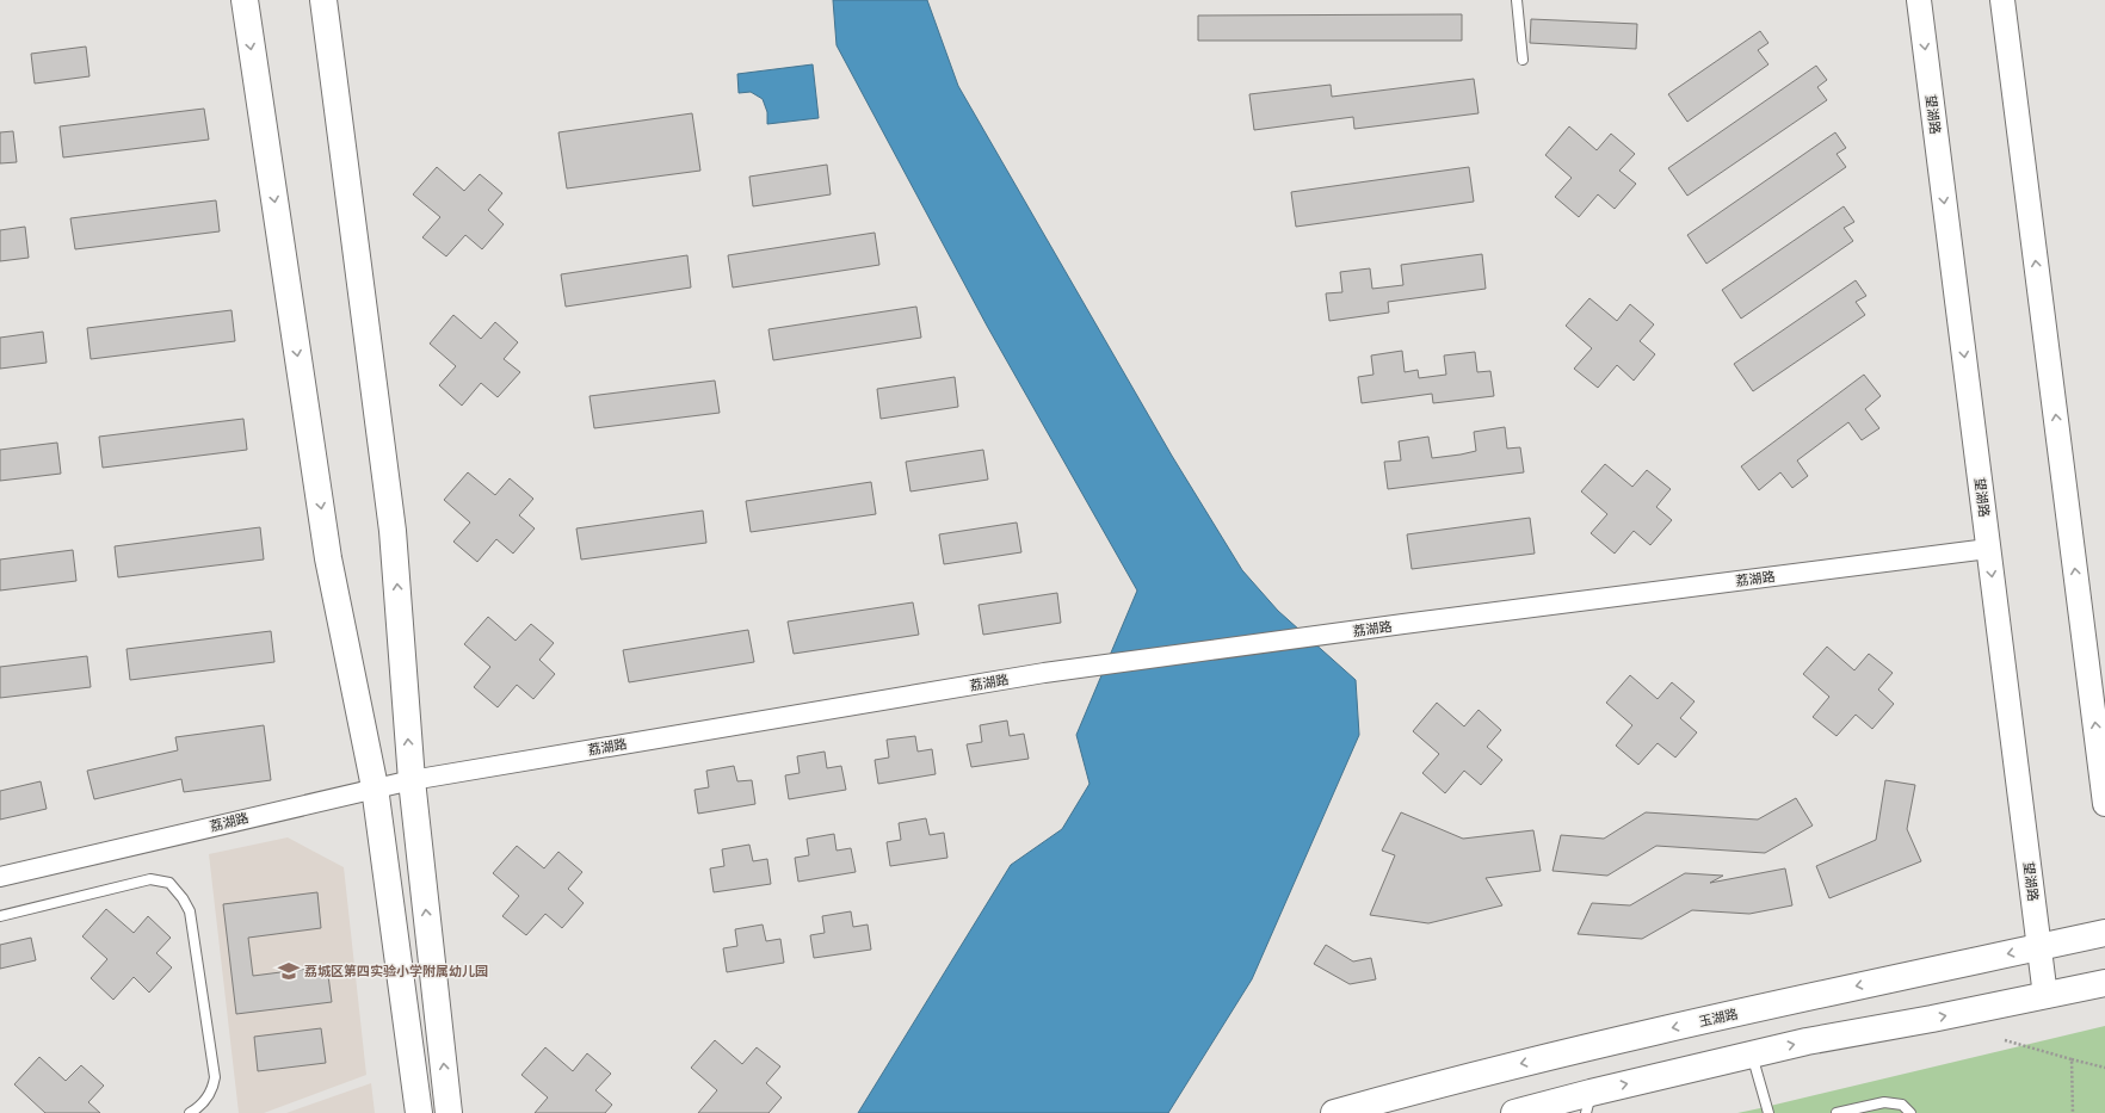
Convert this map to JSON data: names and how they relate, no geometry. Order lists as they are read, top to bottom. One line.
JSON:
{"streets":{"main road":["玉湖路"],"street":["望湖路","荔湖路"]},"crossings":[["望湖路","荔湖路"],["望湖路","玉湖路"]],"places":{"school or university":["荔城区第四实验小学附属幼儿园"]}}
